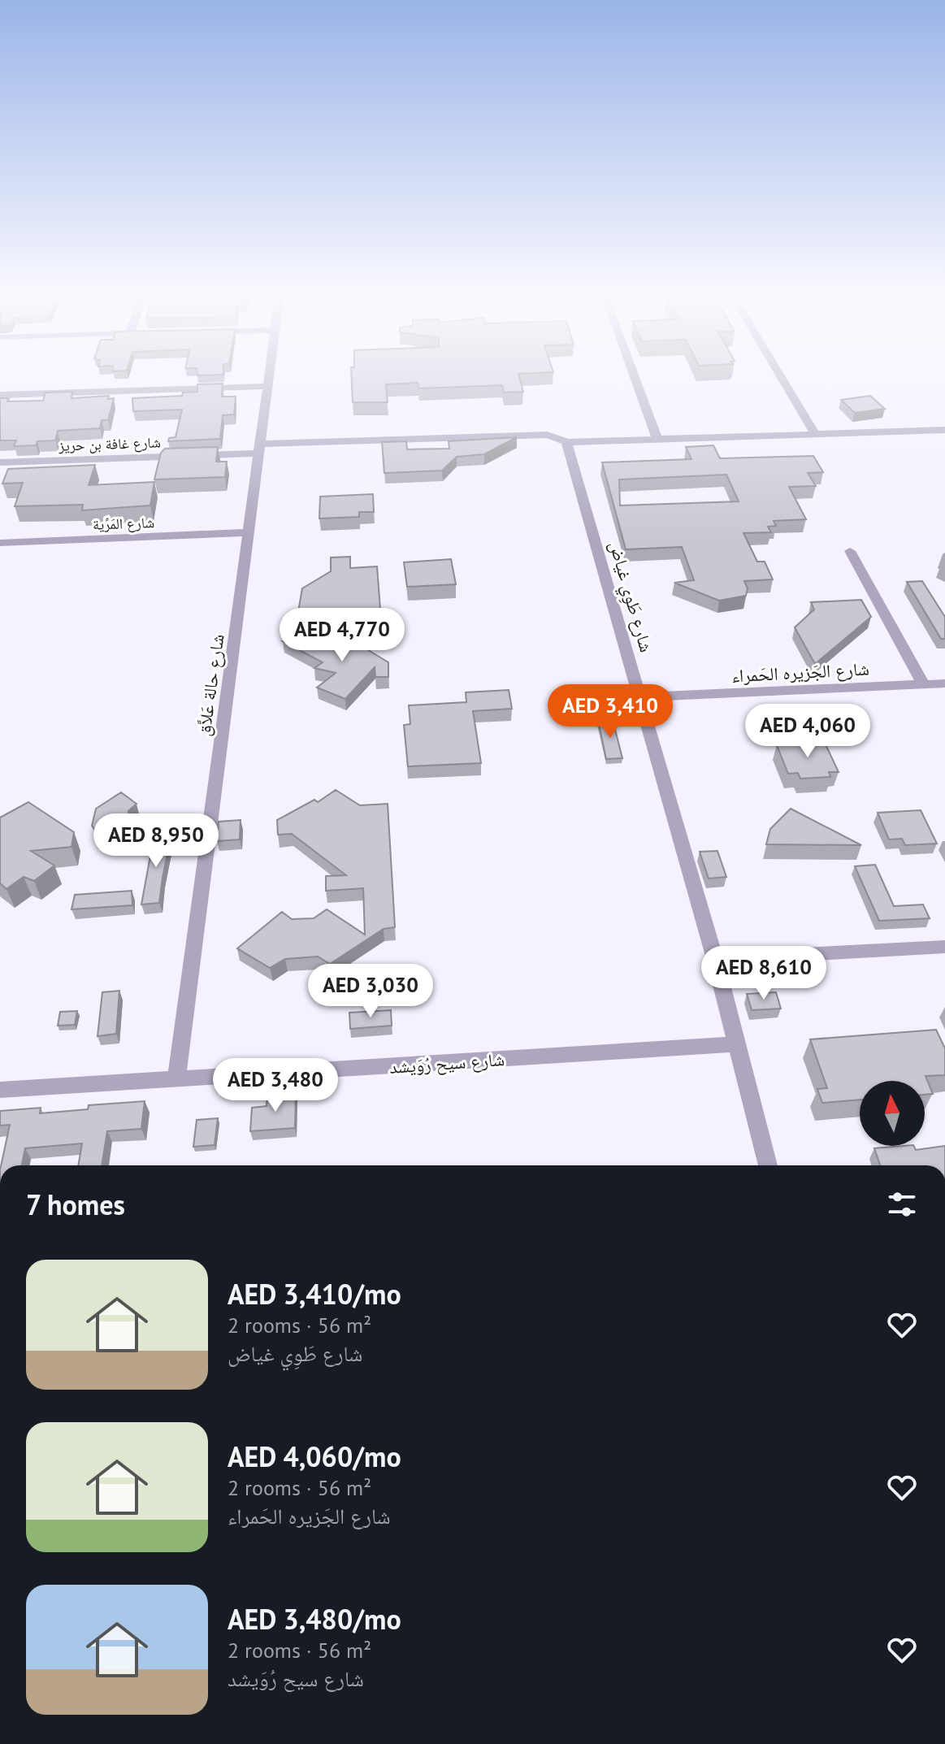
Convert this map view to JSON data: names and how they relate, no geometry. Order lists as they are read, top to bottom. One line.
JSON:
{"streets":{"street":["شارع غافة بن حريز","شارع المَرِّية","شارع طَوِي غياض","شارع الجَزيره الحَمراء","شارع حالة عَلاَّق","شارع سيح رُوَيشد"]},"crossings":[["شارع غافة بن حريز","شارع حالة عَلاَّق"],["شارع المَرِّية","شارع حالة عَلاَّق"],["شارع طَوِي غياض","شارع الجَزيره الحَمراء"],["شارع طَوِي غياض","شارع سيح رُوَيشد"],["شارع حالة عَلاَّق","شارع سيح رُوَيشد"]],"north":"top","page":{"price":["AED 4,770","AED 3,410","AED 4,060","AED 8,950","AED 8,610","AED 3,030","AED 3,480"],"heading":"7 homes","list":[{"name":"AED 3,410/mo","note":"2 rooms · 56 m² · شارع طَوِي غياض"},{"name":"AED 4,060/mo","note":"2 rooms · 56 m² · شارع الجَزيره الحَمراء"},{"name":"AED 3,480/mo","note":"2 rooms · 56 m² · شارع سيح رُوَيشد"}]}}
